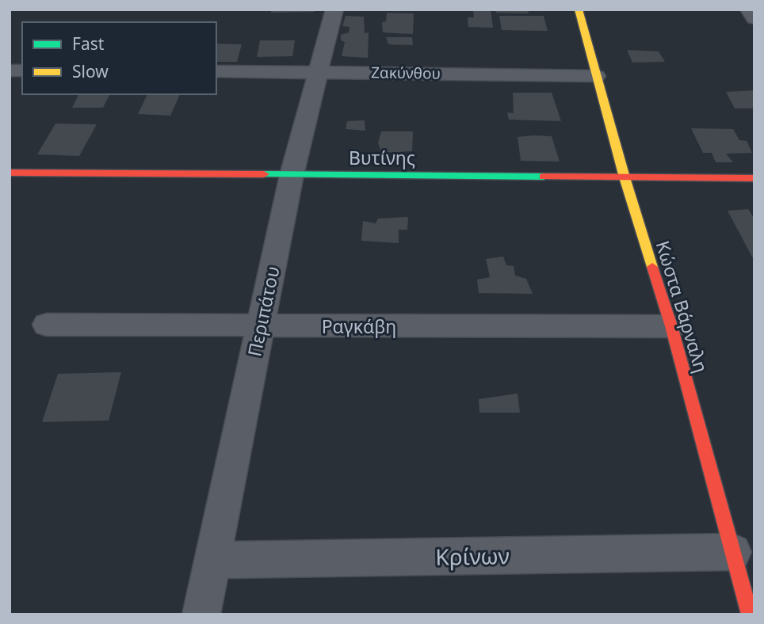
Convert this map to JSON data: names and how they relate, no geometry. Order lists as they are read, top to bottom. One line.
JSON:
{"streets":{"street":["Ζακύνθου","Βυτίνης","Κώστα Βάρναλη","Περιπάτου","Ραγκάβη","Κρίνων"]},"crossings":[["Ζακύνθου","Κώστα Βάρναλη"],["Ζακύνθου","Περιπάτου"],["Βυτίνης","Κώστα Βάρναλη"],["Βυτίνης","Περιπάτου"],["Κώστα Βάρναλη","Ραγκάβη"],["Κώστα Βάρναλη","Κρίνων"],["Περιπάτου","Ραγκάβη"],["Περιπάτου","Κρίνων"]],"legend":["Fast","Slow"]}
